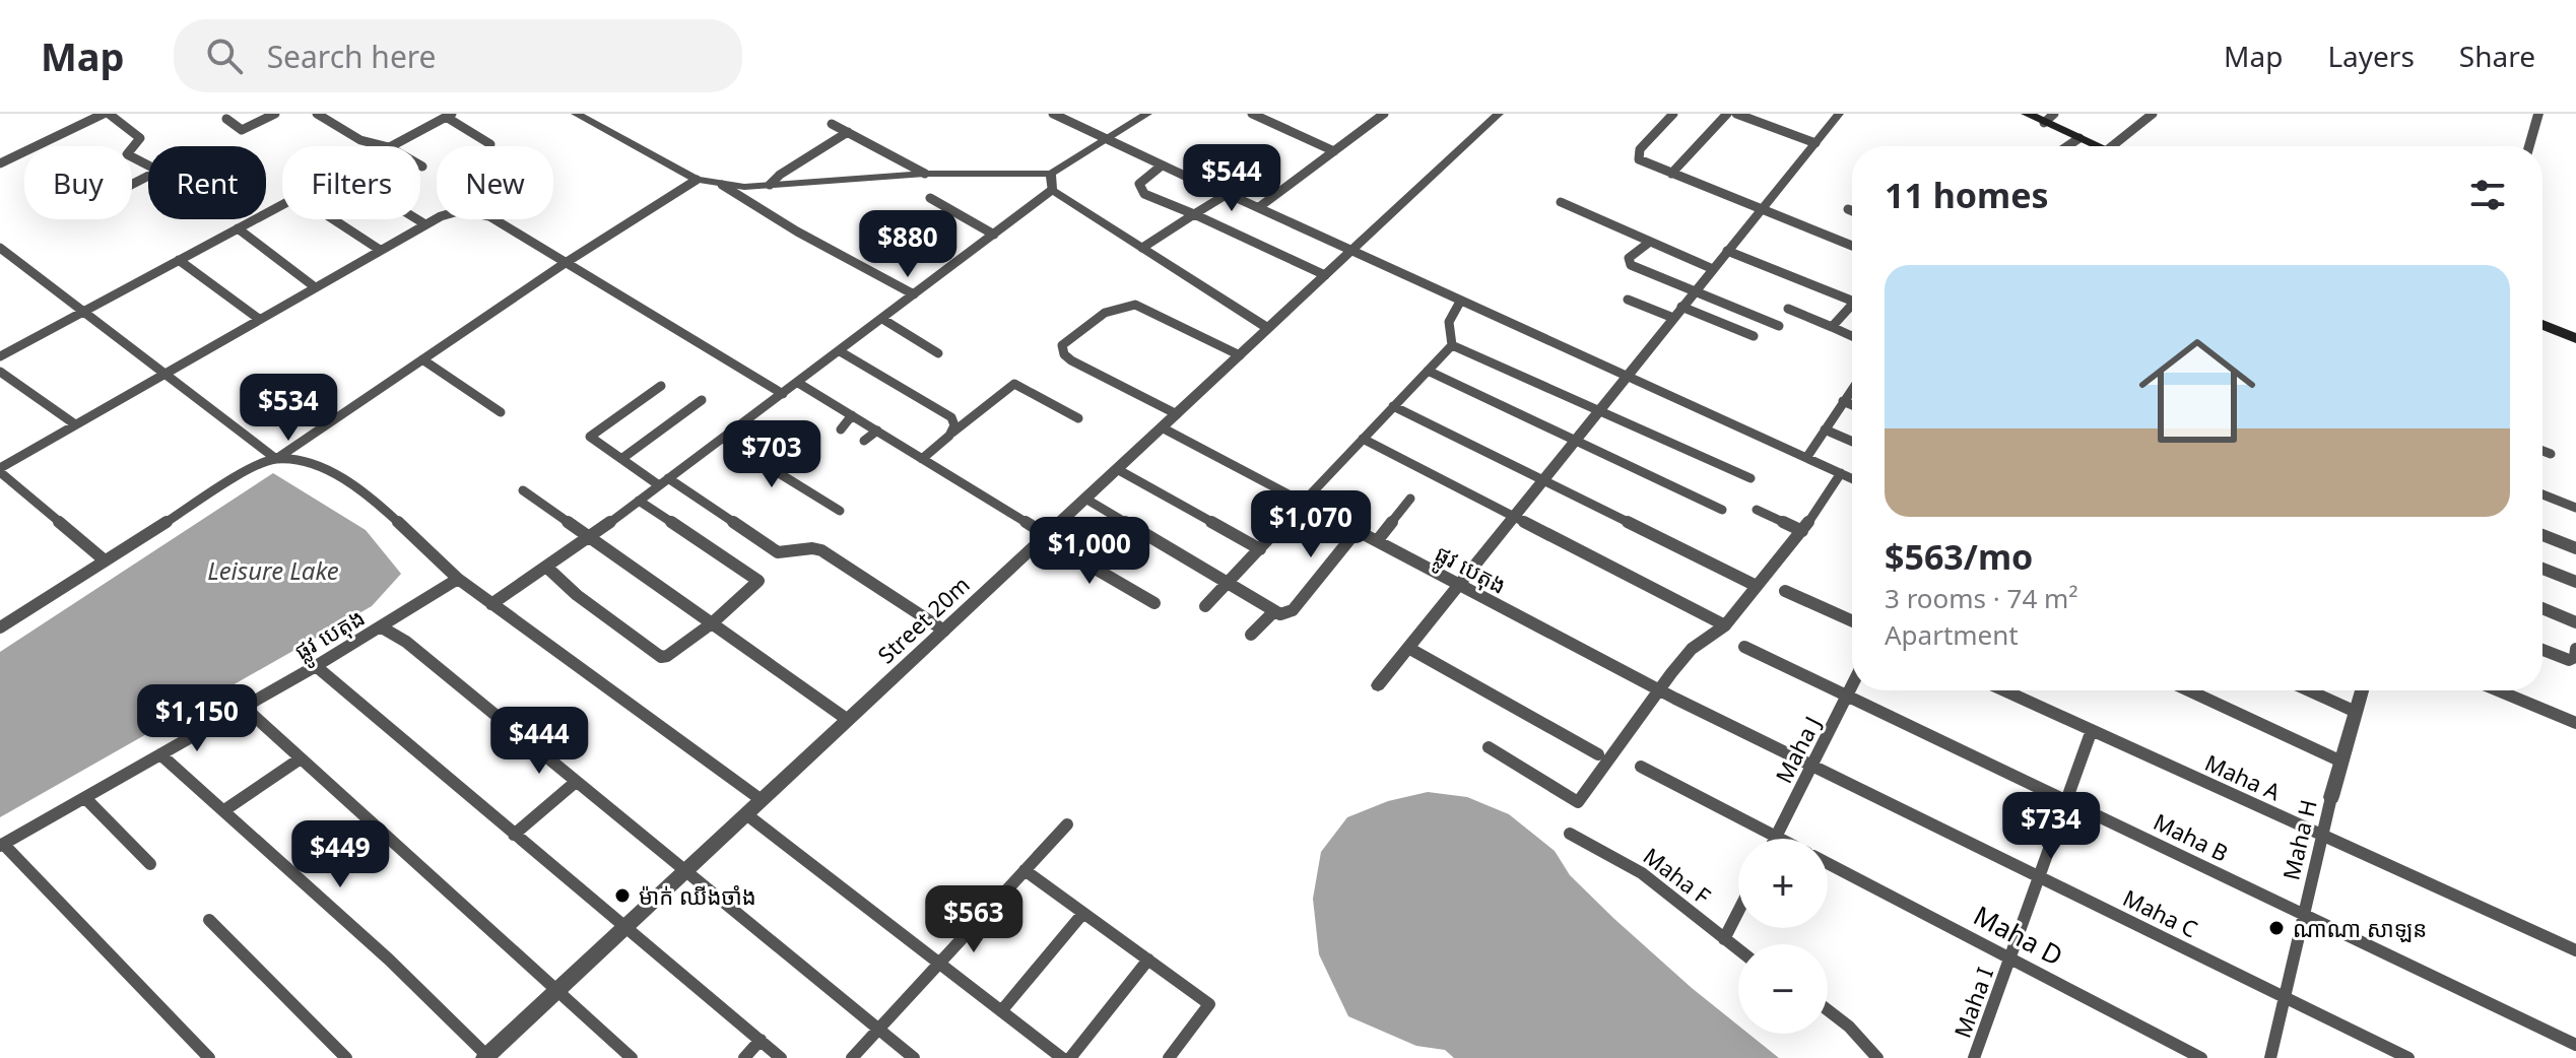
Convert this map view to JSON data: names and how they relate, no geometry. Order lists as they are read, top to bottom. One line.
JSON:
{"streets":{"street":["ផ្លូវ បេតុង","Street 20m","Maha J","Maha A","Maha B","Maha H","Maha F","Maha C","Maha D","Maha I"]},"crossings":[["ផ្លូវ បេតុង","Street 20m"],["ផ្លូវ បេតុង","Maha C"],["Maha J","Maha B"],["Maha J","Maha C"],["Maha A","Maha H"],["Maha A","Maha I"],["Maha B","Maha H"],["Maha B","Maha I"],["Maha H","Maha C"],["Maha C","Maha I"],["Maha D","Maha I"]],"water":["Leisure Lake"],"places":["ម៉ាក់ ឈីងចាំង","ណាណា សាឡន"],"page":{"header":"Map","search":"Search here","nav":["Map","Layers","Share"],"price":["$544","$880","$534","$703","$1,070","$1,000","$1,150","$444","$734","$449","$563"],"chip":["Buy","Rent","Filters","New"],"heading":"11 homes","list":[{"name":"$563/mo","note":"3 rooms · 74 m² · Apartment"}],"map_buttons":["+","−"]}}
